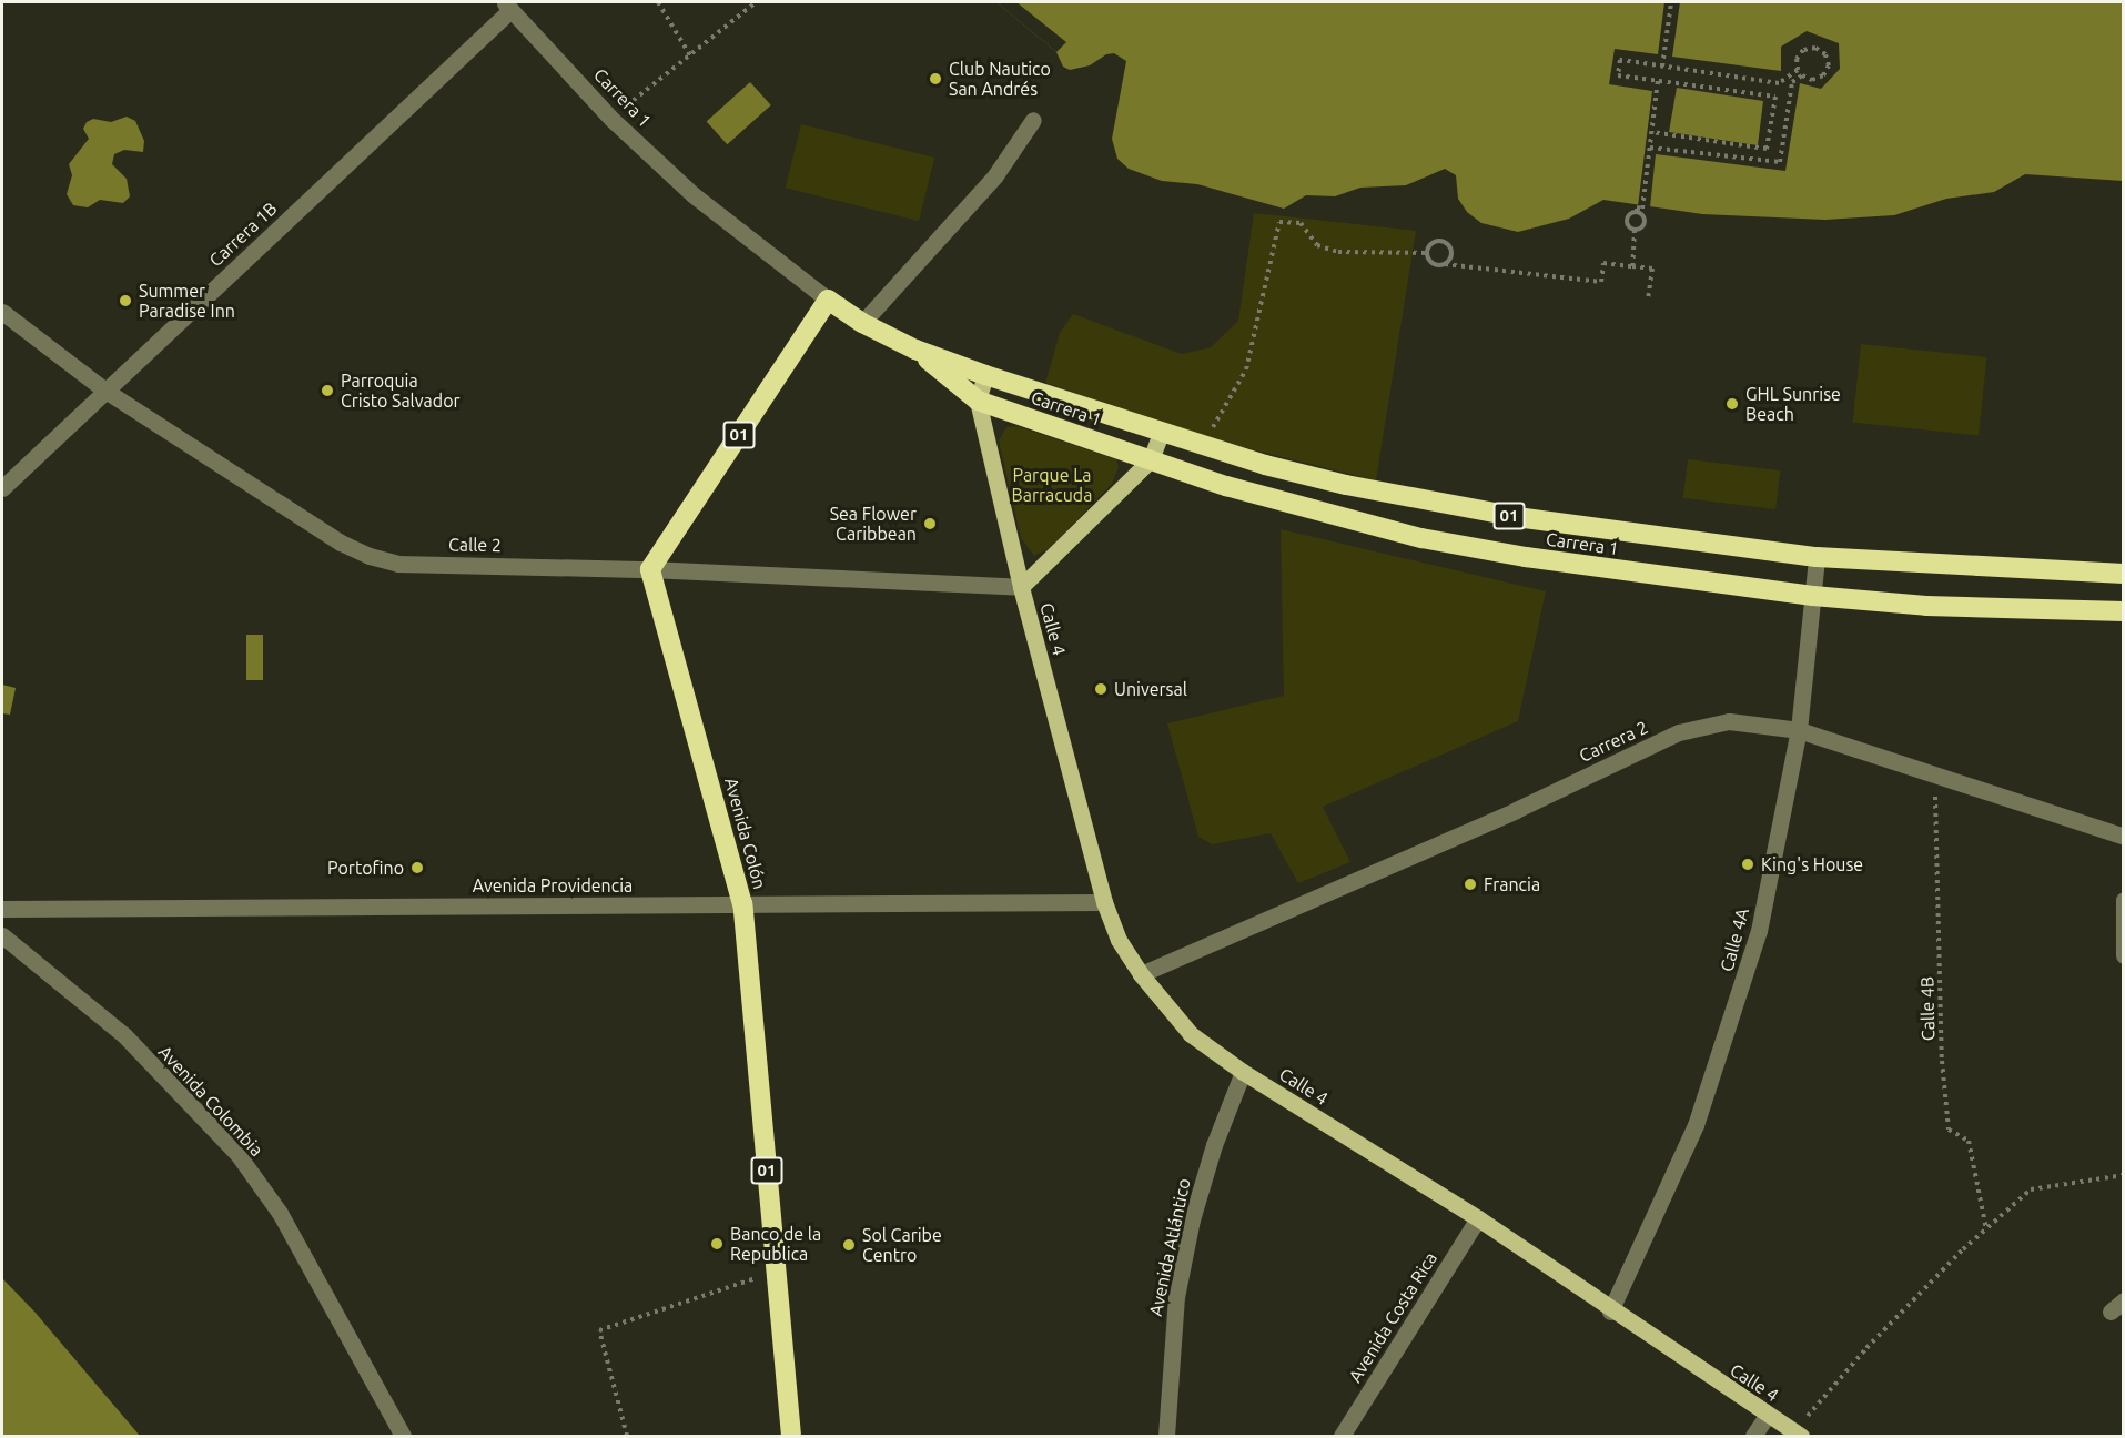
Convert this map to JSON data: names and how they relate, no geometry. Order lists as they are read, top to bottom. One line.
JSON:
{"streets":{"highway":["Carrera 1","01","Avenida Colón"],"main road":["Calle 4"],"street":["Carrera 1B","Calle 2","Carrera 2","Avenida Providencia","Calle 4A","Avenida Colombia","Avenida Atlántico","Avenida Costa Rica"],"path":["Calle 4B"]},"crossings":[["Carrera 1","Carrera 1B"],["Carrera 1","01"],["Carrera 1","Calle 4"],["Carrera 1","Calle 4A"],["Carrera 1B","Calle 2"],["01","Calle 2"],["01","Avenida Colón"],["Calle 2","Calle 4"],["Calle 2","Avenida Colón"],["Calle 4","Carrera 2"],["Calle 4","Avenida Providencia"],["Calle 4","Calle 4A"],["Calle 4","Avenida Atlántico"],["Calle 4","Avenida Costa Rica"],["Carrera 2","Calle 4A"],["Carrera 2","Calle 4B"],["Avenida Colón","Avenida Providencia"]],"parks":["Parque La Barracuda"],"places":["Club Nautico San Andrés","Summer Paradise Inn","Parroquia Cristo Salvador","GHL Sunrise Beach","Sea Flower Caribbean","Universal","King's House","Portofino","Francia","Banco de la Republica","Sol Caribe Centro"]}
